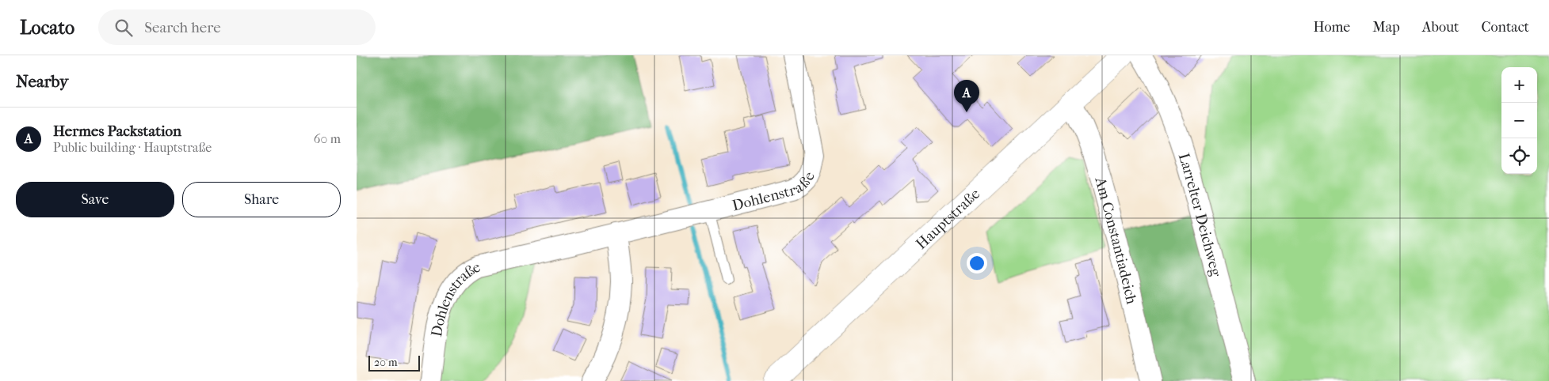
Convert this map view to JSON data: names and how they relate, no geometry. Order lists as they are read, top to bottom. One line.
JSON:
{"streets":{"street":["Dohlenstraße","Larrelter Deichweg","Hauptstraße","Am Constantiadeich"]},"crossings":[["Hauptstraße","Am Constantiadeich"]],"scale_bar":"20 m","page":{"header":"Locato","search":"Search here","nav":["Home","Map","About","Contact"],"heading":"Nearby","map_buttons":["+","−"],"pins":"A","list":[{"mark":"A","name":"Hermes Packstation","note":"Public building · Hauptstraße","value":"60 m"}],"buttons":["Save","Share"],"scale":"20 m"}}
